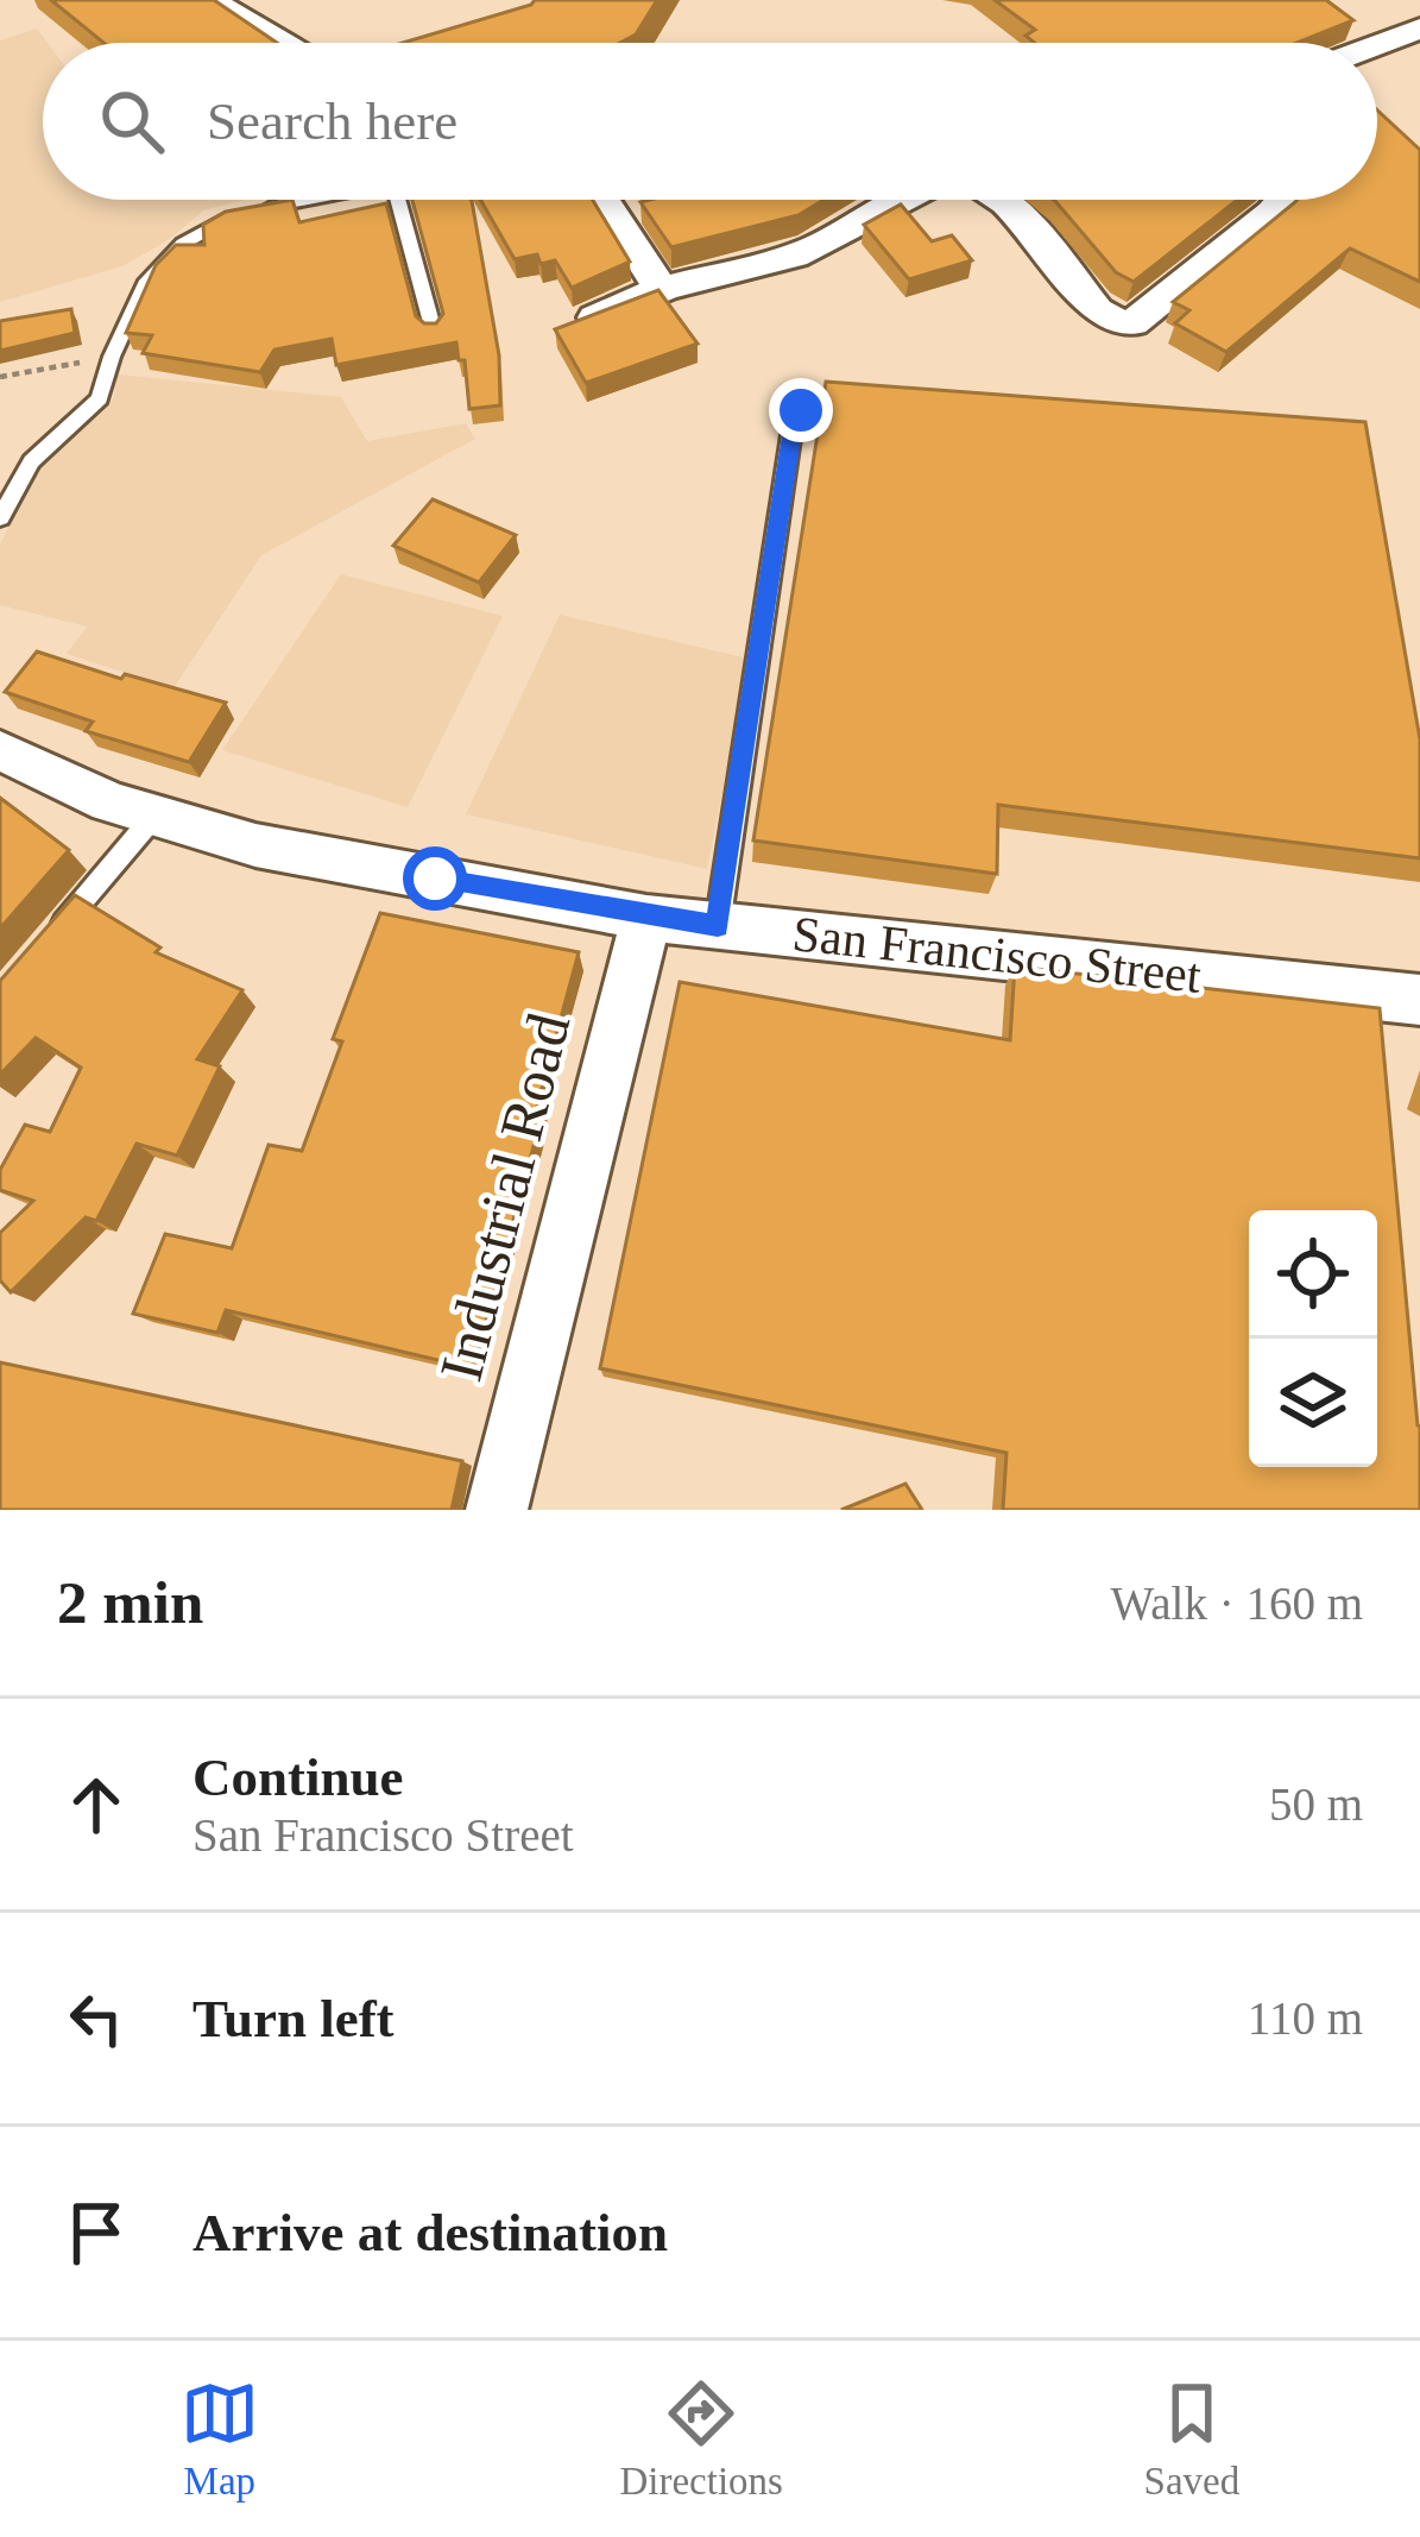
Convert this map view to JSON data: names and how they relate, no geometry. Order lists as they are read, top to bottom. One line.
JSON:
{"streets":{"street":["San Francisco Street","Industrial Road"]},"crossings":[["San Francisco Street","Industrial Road"]],"page":{"search":"Search here","heading":["2 min","Walk · 160 m"],"list":[["Continue","San Francisco Street","50 m"],["Turn left","110 m"],"Arrive at destination"],"nav":["Map","Directions","Saved"]}}
